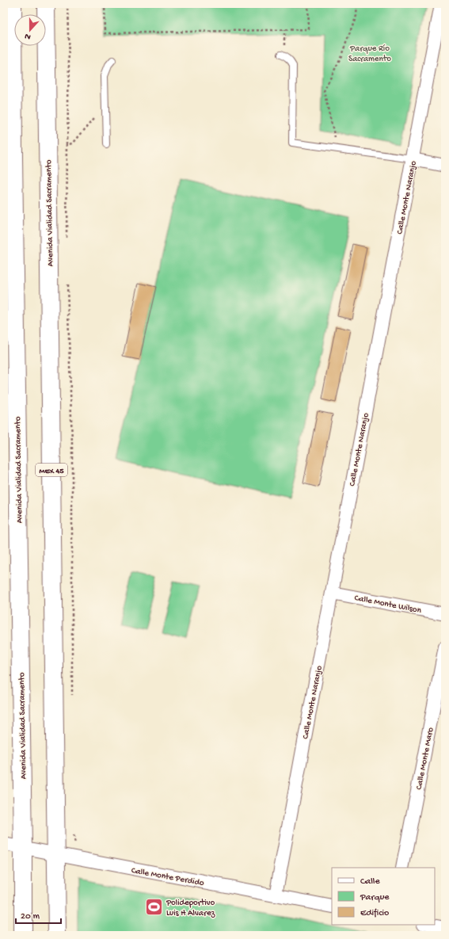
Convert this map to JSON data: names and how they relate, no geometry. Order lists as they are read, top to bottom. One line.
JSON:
{"streets":{"highway":["Avenida Vialidad Sacramento","MEX 45"],"street":["Calle Monte Naranjo","Calle Monte Wilson","Calle Monte Maro","Calle Monte Perdido"]},"crossings":[["Calle Monte Naranjo","Calle Monte Wilson"],["Calle Monte Naranjo","Calle Monte Perdido"],["Avenida Vialidad Sacramento","Calle Monte Perdido"]],"parks":["Parque Río Sacramento"],"places":{"sports":["Polideportivo Luis H Alvarez"]},"legend":["Calle","Parque","Edificio"],"scale_bar":"20 m","north":"bottom"}
